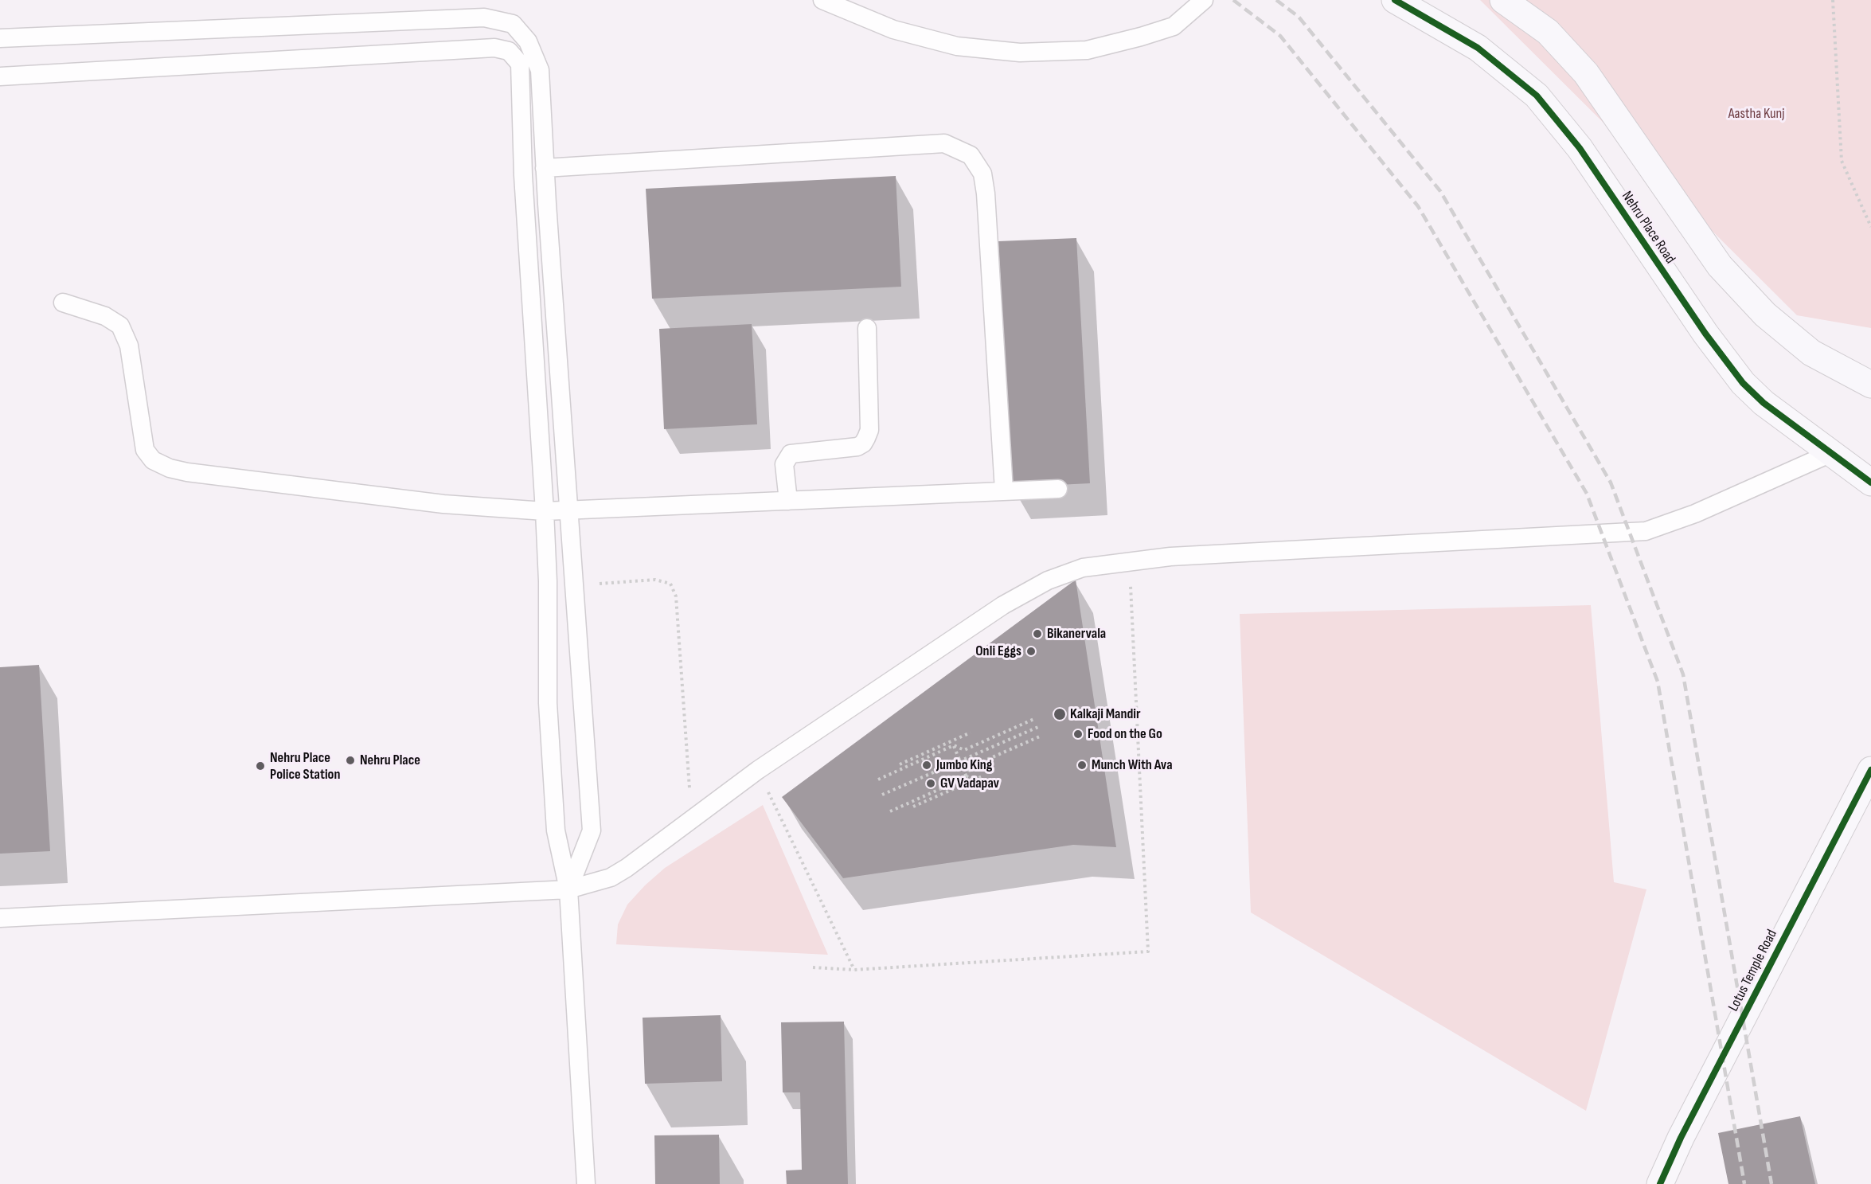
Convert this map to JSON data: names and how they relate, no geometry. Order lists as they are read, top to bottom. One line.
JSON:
{"streets":{"street":["Nehru Place Road","Lotus Temple Road"]},"parks":["Aastha Kunj"],"places":["Bikanervala","Onli Eggs","Kalkaji Mandir","Food on the Go","Nehru Place","Jumbo King","Munch With Ava","Nehru Place Police Station","GV Vadapav"]}
